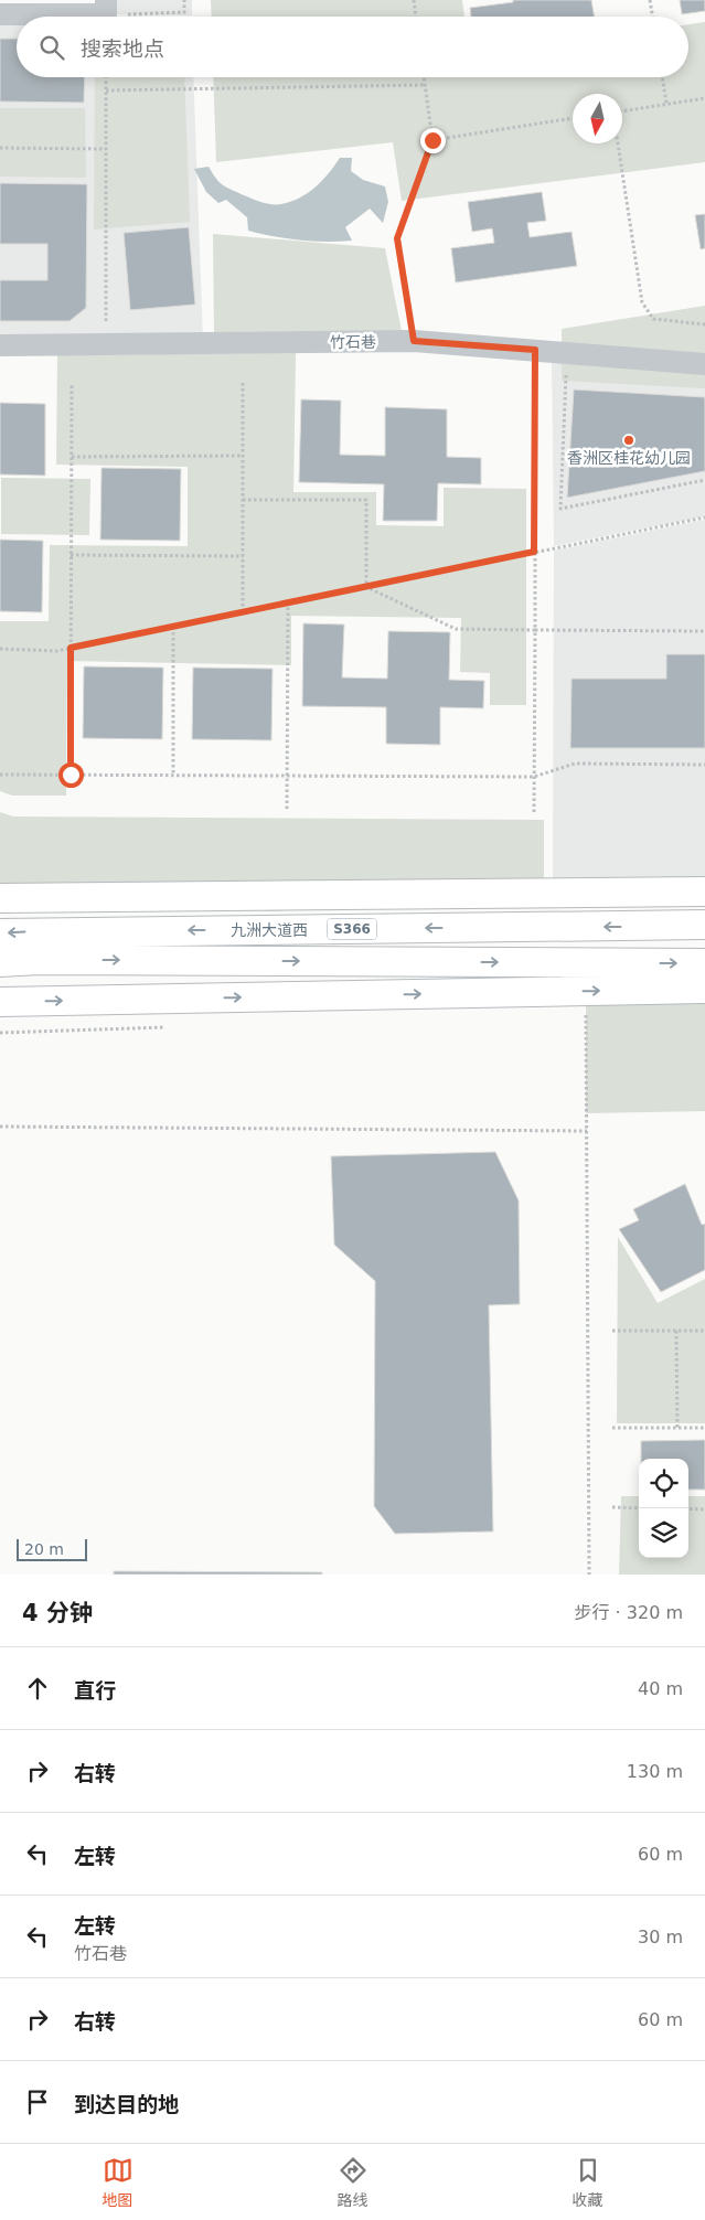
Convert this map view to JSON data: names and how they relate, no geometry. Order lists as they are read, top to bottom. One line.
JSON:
{"streets":{"main road":["S366","九洲大道西"],"lane":["竹石巷"]},"places":["香洲区桂花幼儿园"],"scale_bar":"20 m","north":"bottom","page":{"search":"搜索地点","scale":"20 m","heading":["4 分钟","步行 · 320 m"],"list":[["直行","40 m"],["右转","130 m"],["左转","60 m"],["左转","竹石巷","30 m"],["右转","60 m"],"到达目的地"],"nav":["地图","路线","收藏"]}}
